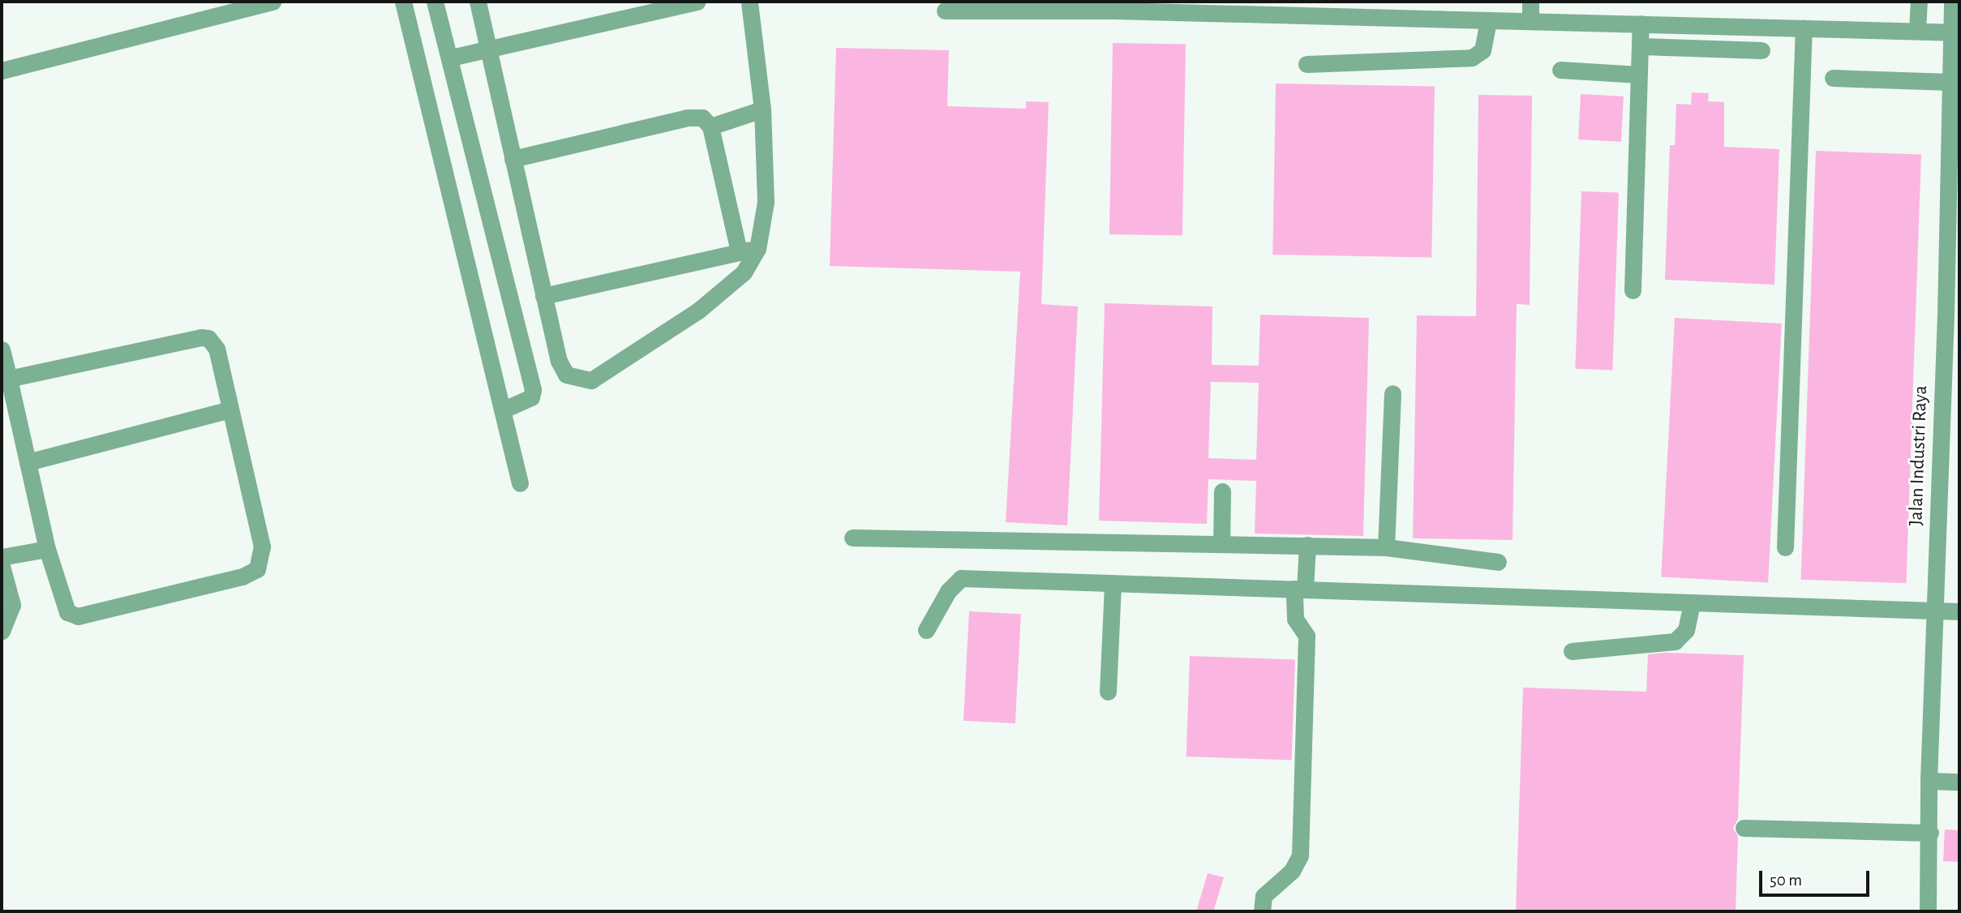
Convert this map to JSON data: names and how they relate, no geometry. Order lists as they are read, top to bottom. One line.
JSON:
{"streets":{"street":["Jalan Industri Raya"]},"scale_bar":"50 m"}
